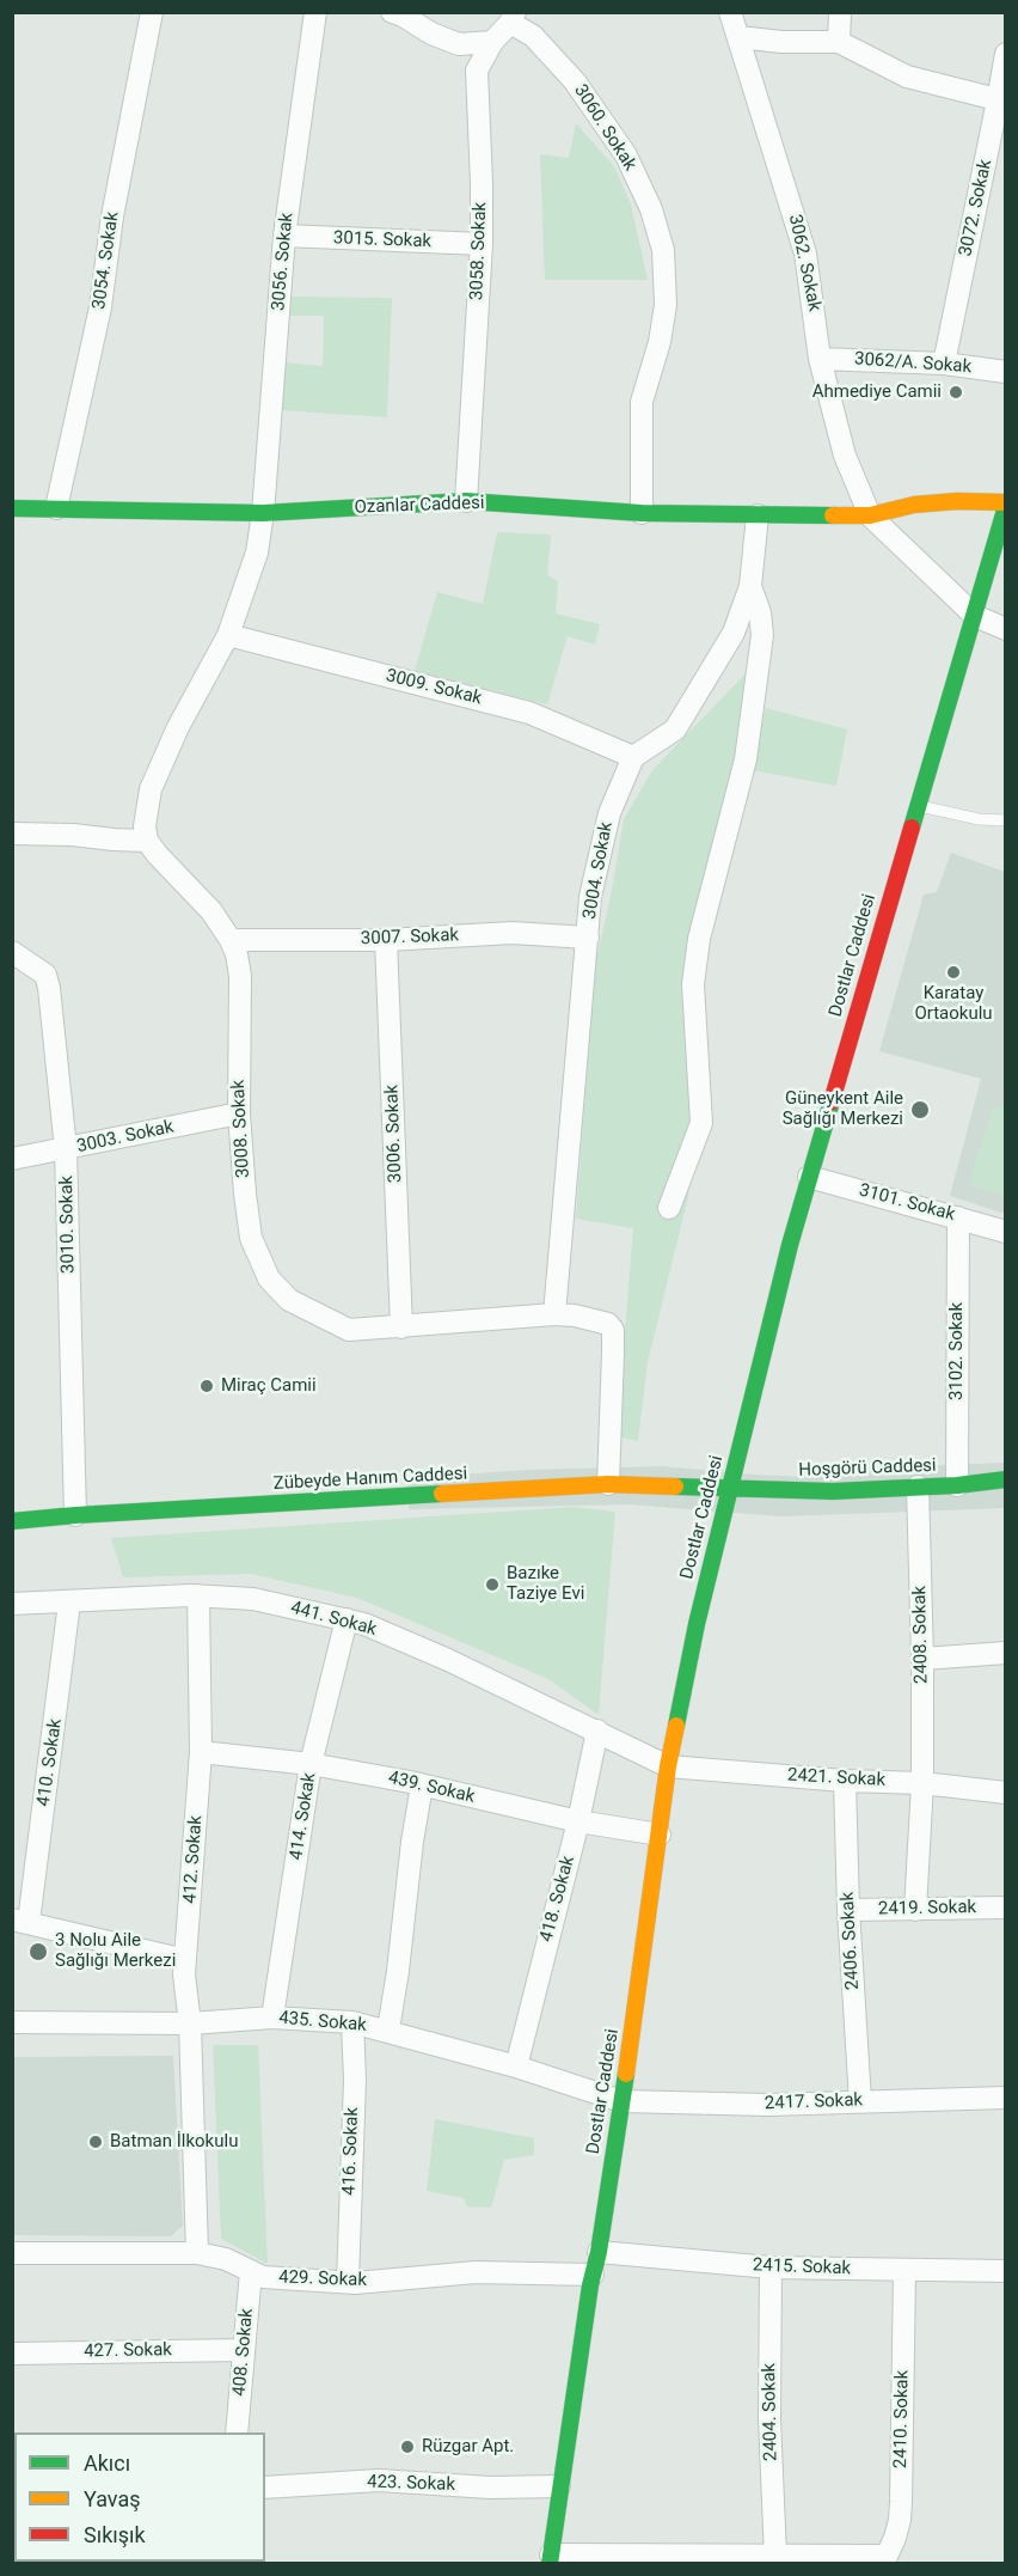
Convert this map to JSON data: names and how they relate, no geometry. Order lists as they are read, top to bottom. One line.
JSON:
{"streets":{"main road":["Ozanlar Caddesi","Dostlar Caddesi","Hoşgörü Caddesi","Zübeyde Hanım Caddesi"],"street":["3060. Sokak","3072. Sokak","3015. Sokak","3058. Sokak","3054. Sokak","3056. Sokak","3062. Sokak","3062/A. Sokak","3009. Sokak","3004. Sokak","3007. Sokak","3008. Sokak","3006. Sokak","3003. Sokak","3101. Sokak","3010. Sokak","3102. Sokak","441. Sokak","2408. Sokak","410. Sokak","2421. Sokak","439. Sokak","414. Sokak","412. Sokak","418. Sokak","2419. Sokak","2406. Sokak","435. Sokak","2417. Sokak","416. Sokak","2415. Sokak","429. Sokak","427. Sokak","408. Sokak","2404. Sokak","2410. Sokak","423. Sokak"]},"crossings":[["3060. Sokak","3058. Sokak"],["3060. Sokak","Ozanlar Caddesi"],["3072. Sokak","3062/A. Sokak"],["3015. Sokak","3058. Sokak"],["3015. Sokak","3056. Sokak"],["3058. Sokak","Ozanlar Caddesi"],["3054. Sokak","Ozanlar Caddesi"],["3056. Sokak","Ozanlar Caddesi"],["3062. Sokak","3062/A. Sokak"],["3062. Sokak","Ozanlar Caddesi"],["Ozanlar Caddesi","Dostlar Caddesi"],["3009. Sokak","3004. Sokak"],["3004. Sokak","3007. Sokak"],["3004. Sokak","3008. Sokak"],["3007. Sokak","3008. Sokak"],["3007. Sokak","3006. Sokak"],["Dostlar Caddesi","3101. Sokak"],["Dostlar Caddesi","Hoşgörü Caddesi"],["Dostlar Caddesi","Zübeyde Hanım Caddesi"],["Dostlar Caddesi","441. Sokak"],["Dostlar Caddesi","2421. Sokak"],["Dostlar Caddesi","439. Sokak"],["Dostlar Caddesi","435. Sokak"],["Dostlar Caddesi","2417. Sokak"],["Dostlar Caddesi","2415. Sokak"],["Dostlar Caddesi","429. Sokak"],["Dostlar Caddesi","423. Sokak"],["3008. Sokak","3006. Sokak"],["3008. Sokak","3003. Sokak"],["3008. Sokak","Zübeyde Hanım Caddesi"],["3003. Sokak","3010. Sokak"],["3101. Sokak","3102. Sokak"],["3010. Sokak","Zübeyde Hanım Caddesi"],["3102. Sokak","Hoşgörü Caddesi"],["Hoşgörü Caddesi","Zübeyde Hanım Caddesi"],["Hoşgörü Caddesi","2408. Sokak"],["441. Sokak","410. Sokak"],["441. Sokak","2421. Sokak"],["441. Sokak","414. Sokak"],["441. Sokak","412. Sokak"],["441. Sokak","418. Sokak"],["2408. Sokak","2421. Sokak"],["2408. Sokak","2419. Sokak"],["2421. Sokak","2406. Sokak"],["439. Sokak","414. Sokak"],["439. Sokak","412. Sokak"],["439. Sokak","418. Sokak"],["414. Sokak","435. Sokak"],["412. Sokak","435. Sokak"],["412. Sokak","429. Sokak"],["418. Sokak","435. Sokak"],["2419. Sokak","2406. Sokak"],["2406. Sokak","2417. Sokak"],["435. Sokak","2417. Sokak"],["435. Sokak","416. Sokak"],["416. Sokak","429. Sokak"],["2415. Sokak","2404. Sokak"],["2415. Sokak","2410. Sokak"],["429. Sokak","408. Sokak"],["427. Sokak","408. Sokak"]],"places":["Ahmediye Camii","Karatay Ortaokulu","Güneykent Aile Sağlığı Merkezi","Miraç Camii","Bazıke Taziye Evi","3 Nolu Aile Sağlığı Merkezi","Batman İlkokulu","Rüzgar Apt."],"legend":["Akıcı","Yavaş","Sıkışık"]}
